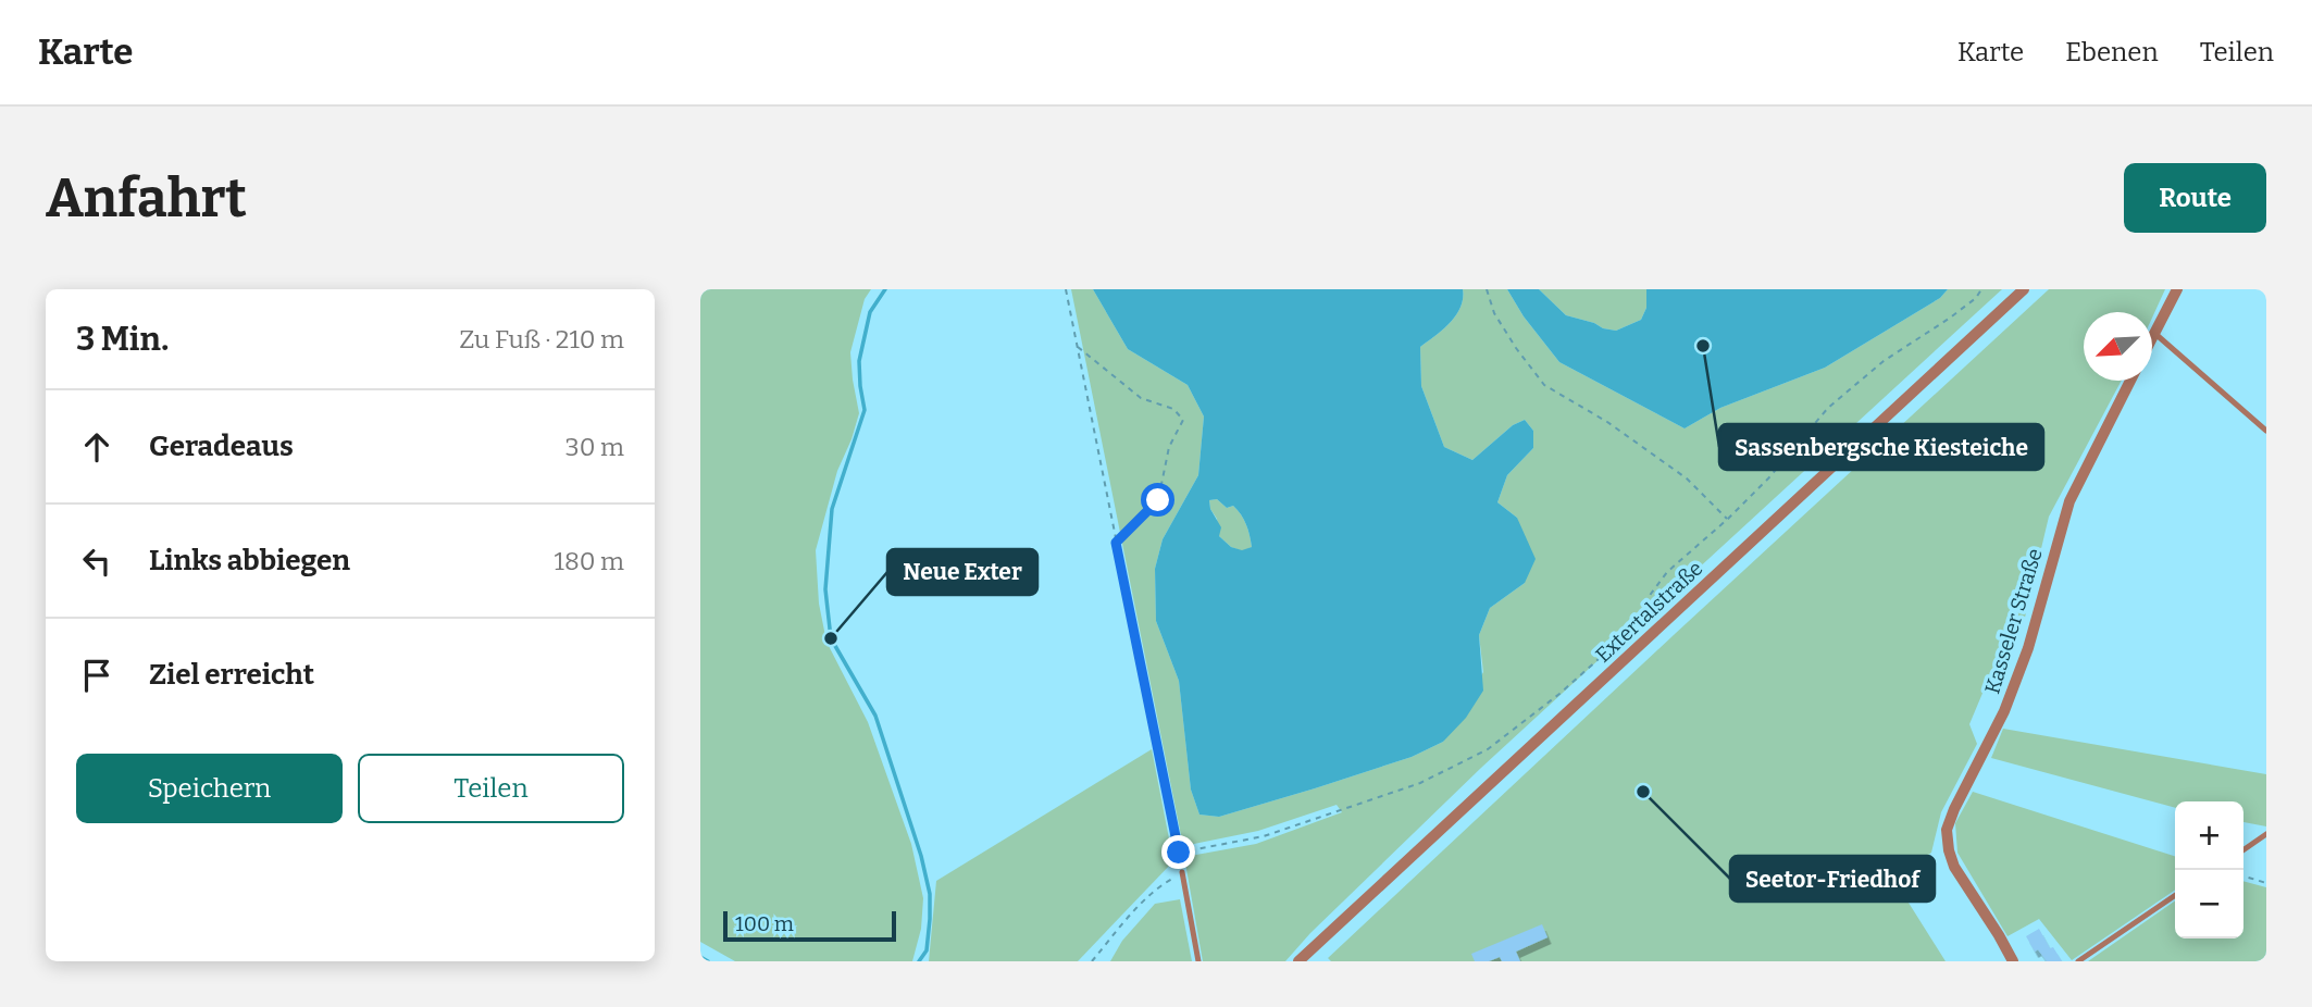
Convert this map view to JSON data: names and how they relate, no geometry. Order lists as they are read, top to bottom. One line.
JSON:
{"streets":{"street":["Extertalstraße","Kasseler Straße"]},"places":["Sassenbergsche Kiesteiche","Neue Exter","Seetor-Friedhof"],"scale_bar":"100 m","north":"bottom left","page":{"header":"Karte","nav":["Karte","Ebenen","Teilen"],"buttons":["Route",["Speichern","Teilen"]],"title":"Anfahrt","heading":["3 Min.","Zu Fuß · 210 m"],"list":[["Geradeaus","30 m"],["Links abbiegen","180 m"],"Ziel erreicht"],"map_buttons":["+","−"],"scale":"100 m"}}
